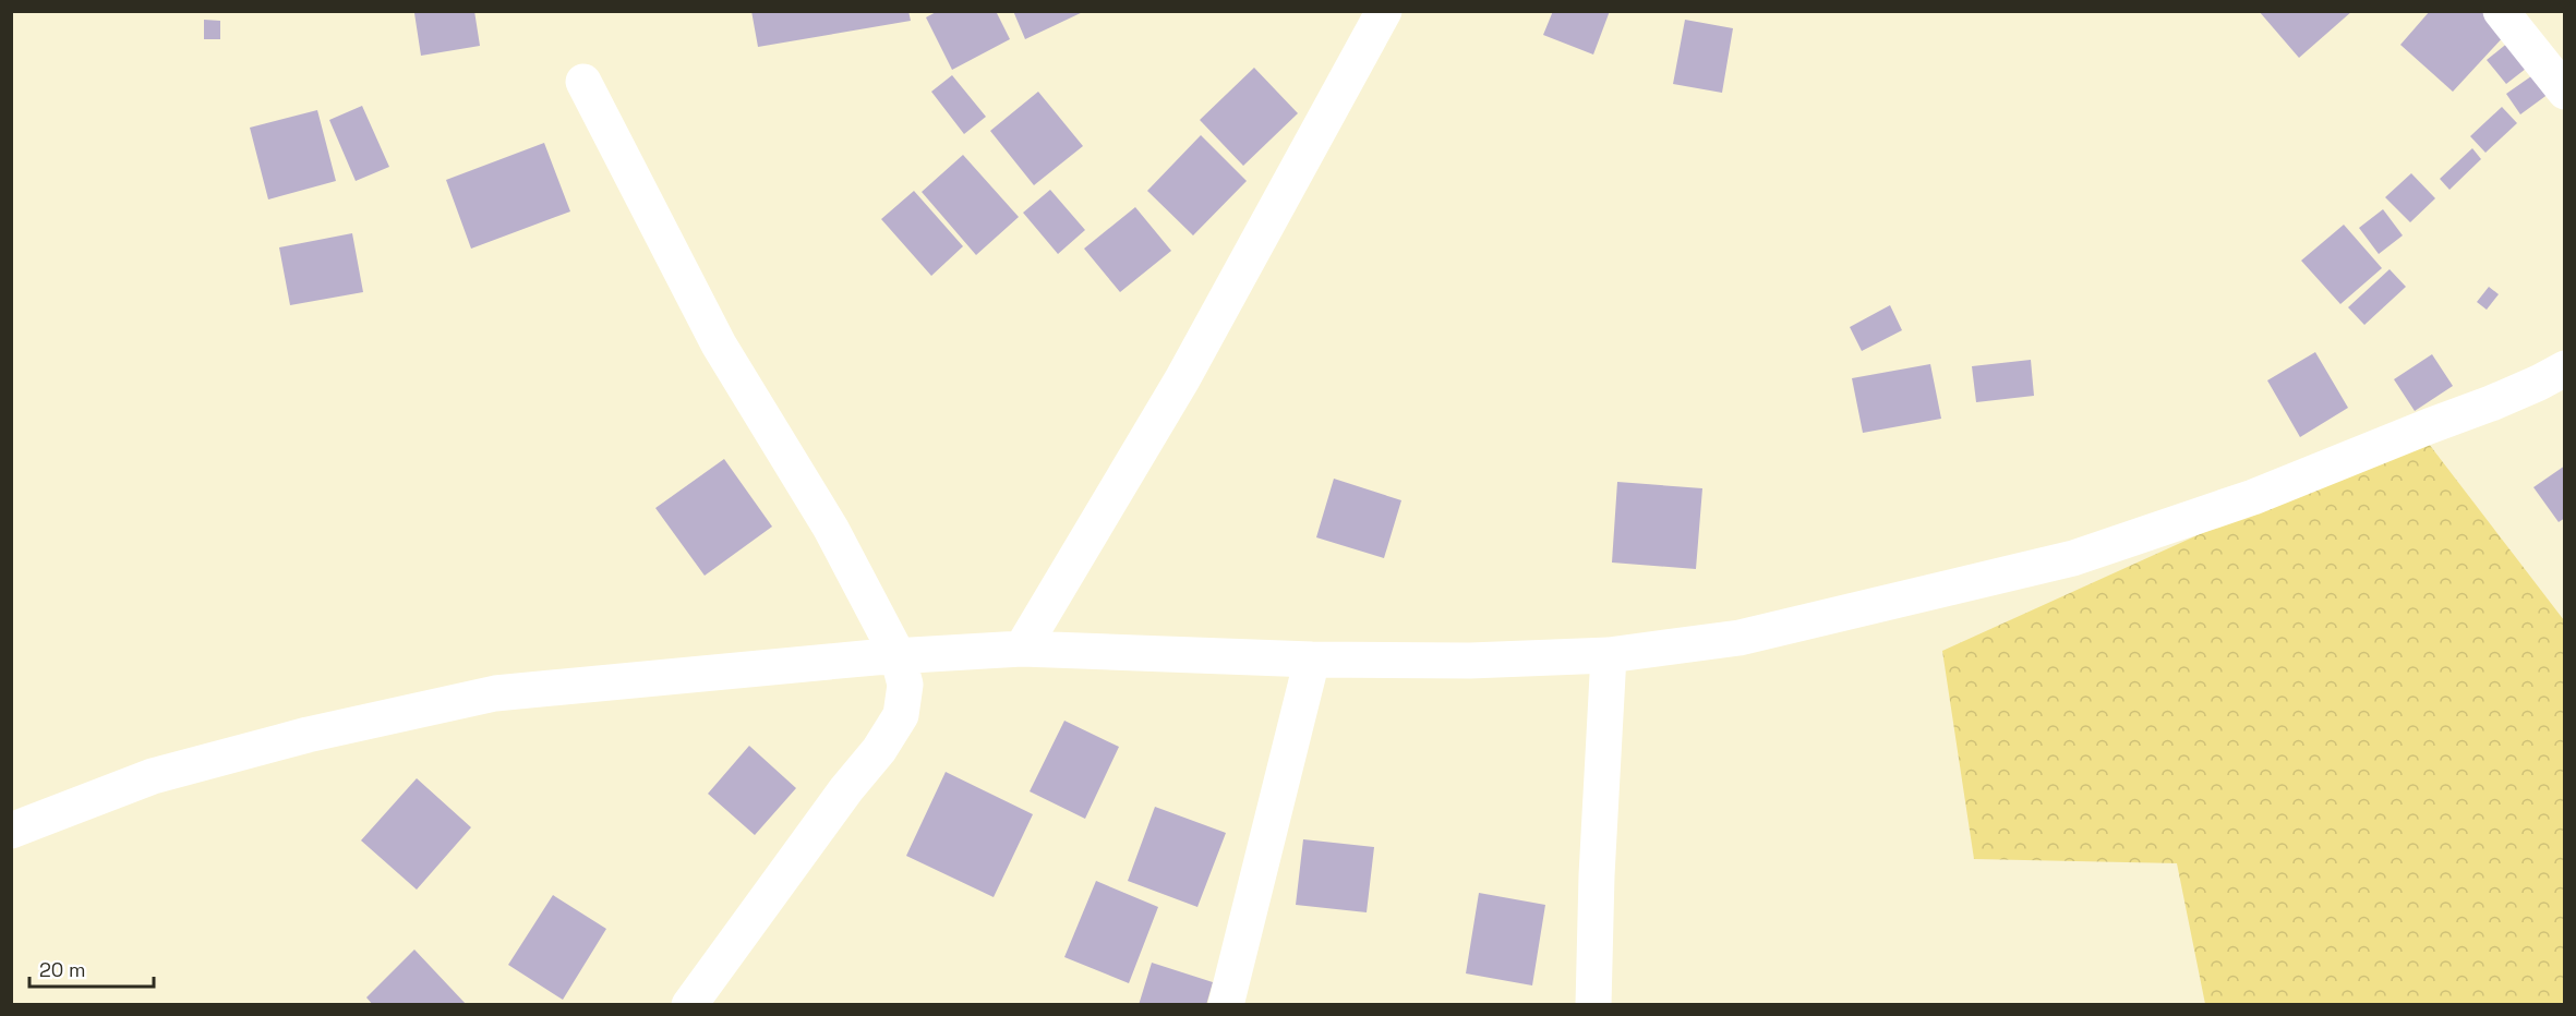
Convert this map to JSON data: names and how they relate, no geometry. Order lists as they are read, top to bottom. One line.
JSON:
{"scale_bar":"20 m"}
